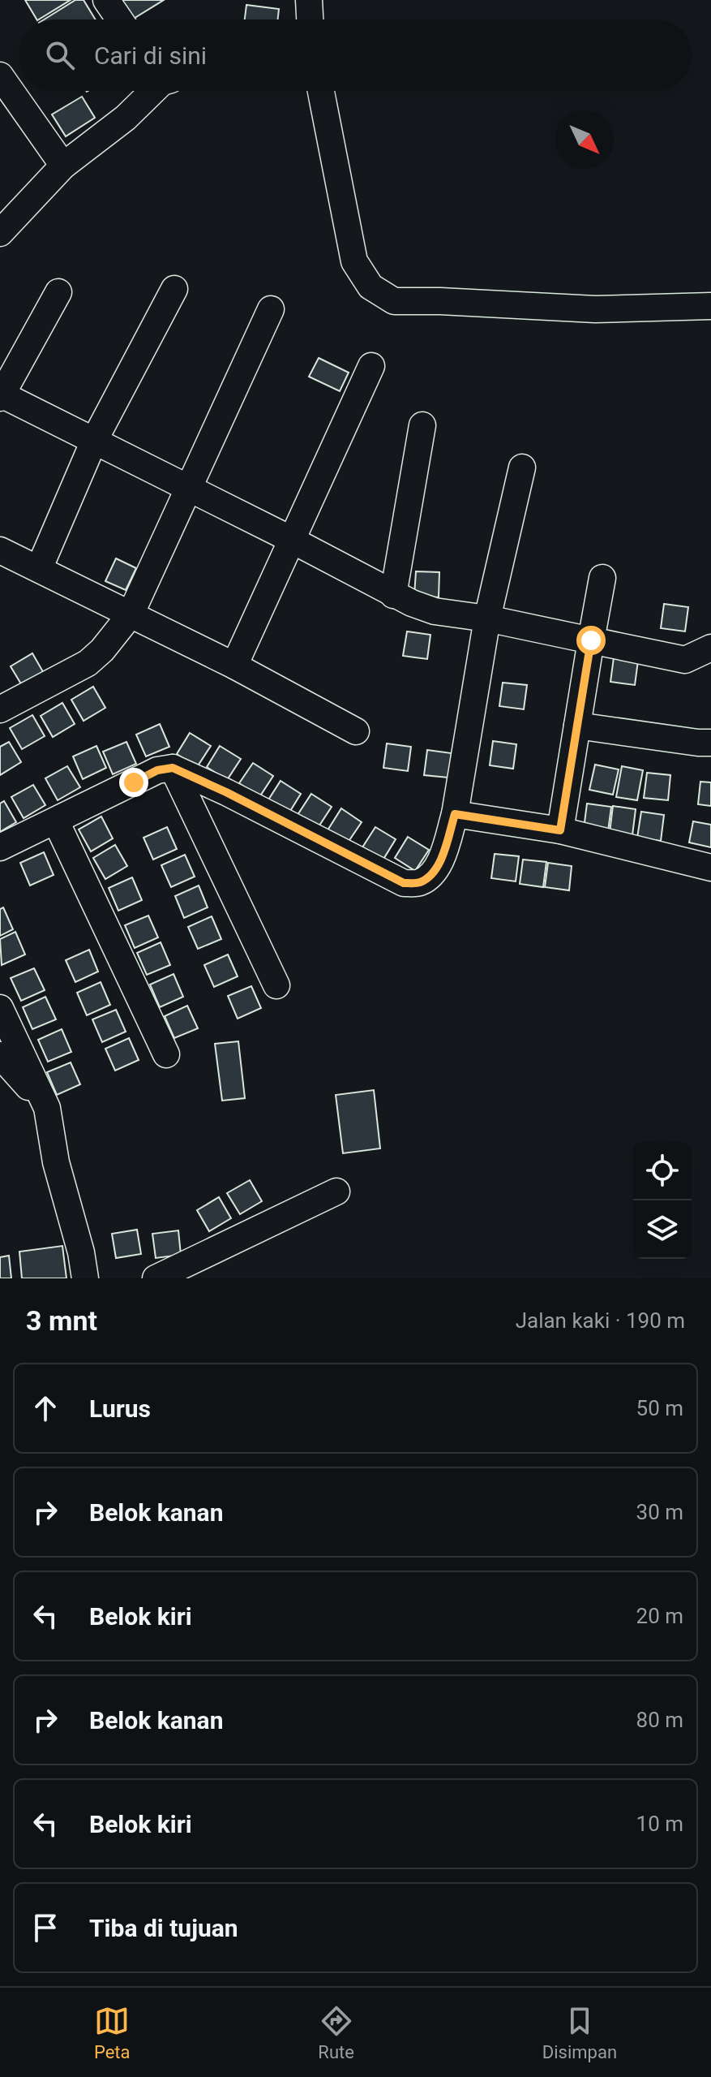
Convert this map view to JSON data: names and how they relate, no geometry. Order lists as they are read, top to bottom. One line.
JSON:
{"north":"bottom right","page":{"search":"Cari di sini","heading":["3 mnt","Jalan kaki · 190 m"],"list":[["Lurus","50 m"],["Belok kanan","30 m"],["Belok kiri","20 m"],["Belok kanan","80 m"],["Belok kiri","10 m"],"Tiba di tujuan"],"nav":["Peta","Rute","Disimpan"]}}
